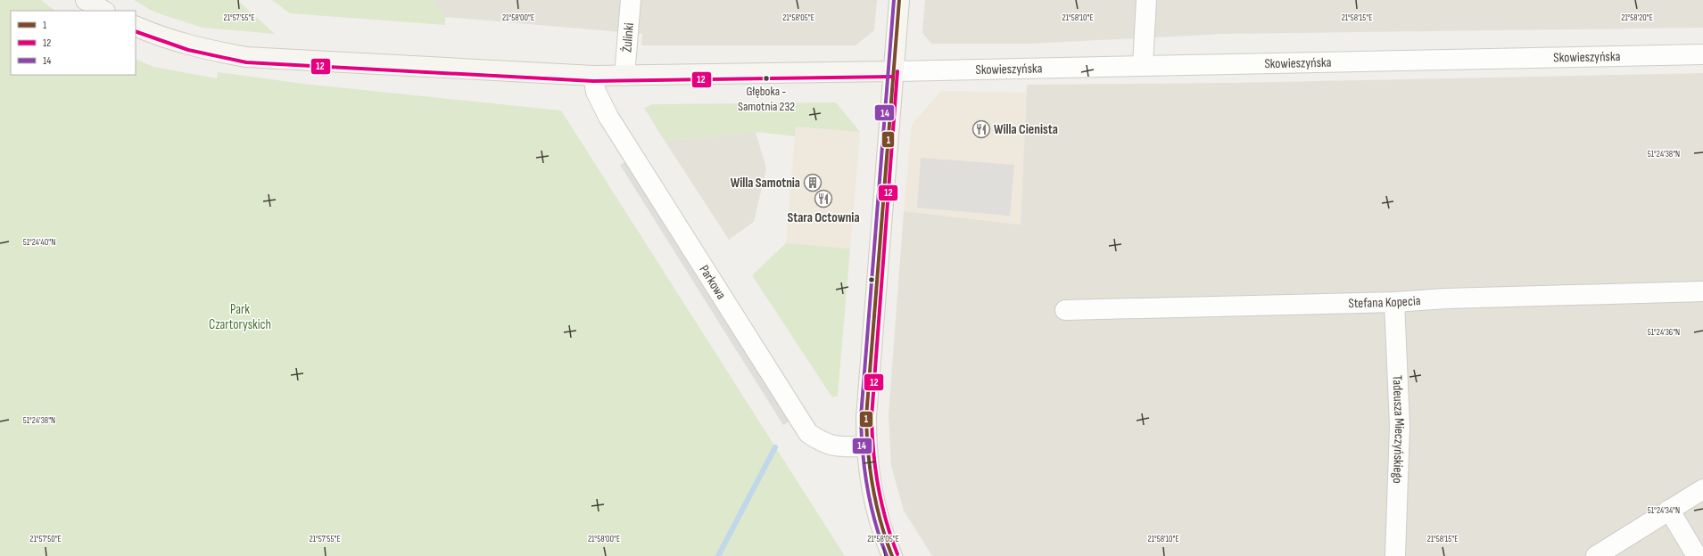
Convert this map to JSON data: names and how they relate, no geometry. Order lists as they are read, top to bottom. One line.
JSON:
{"streets":{"street":["Żulinki","Skowieszyńska","Parkowa","Stefana Kopecia","Tadeusza Mieczyńskiego"]},"crossings":[["Stefana Kopecia","Tadeusza Mieczyńskiego"]],"parks":["Park Czartoryskich"],"places":{"other":["Głęboka - Samotnia 232"],"restaurant":["Willa Cienista","Stara Octownia"],"building":["Willa Samotnia"]},"lines":["transit line 1","transit line 14","transit line 12"],"legend":["1","12","14"],"coordinates":["21°57'55\"E","21°58'00\"E","21°58'05\"E","21°58'10\"E","21°58'15\"E","21°58'20\"E","51°24'38\"N","51°24'40\"N","51°24'36\"N","51°24'34\"N","21°57'50\"E"]}
